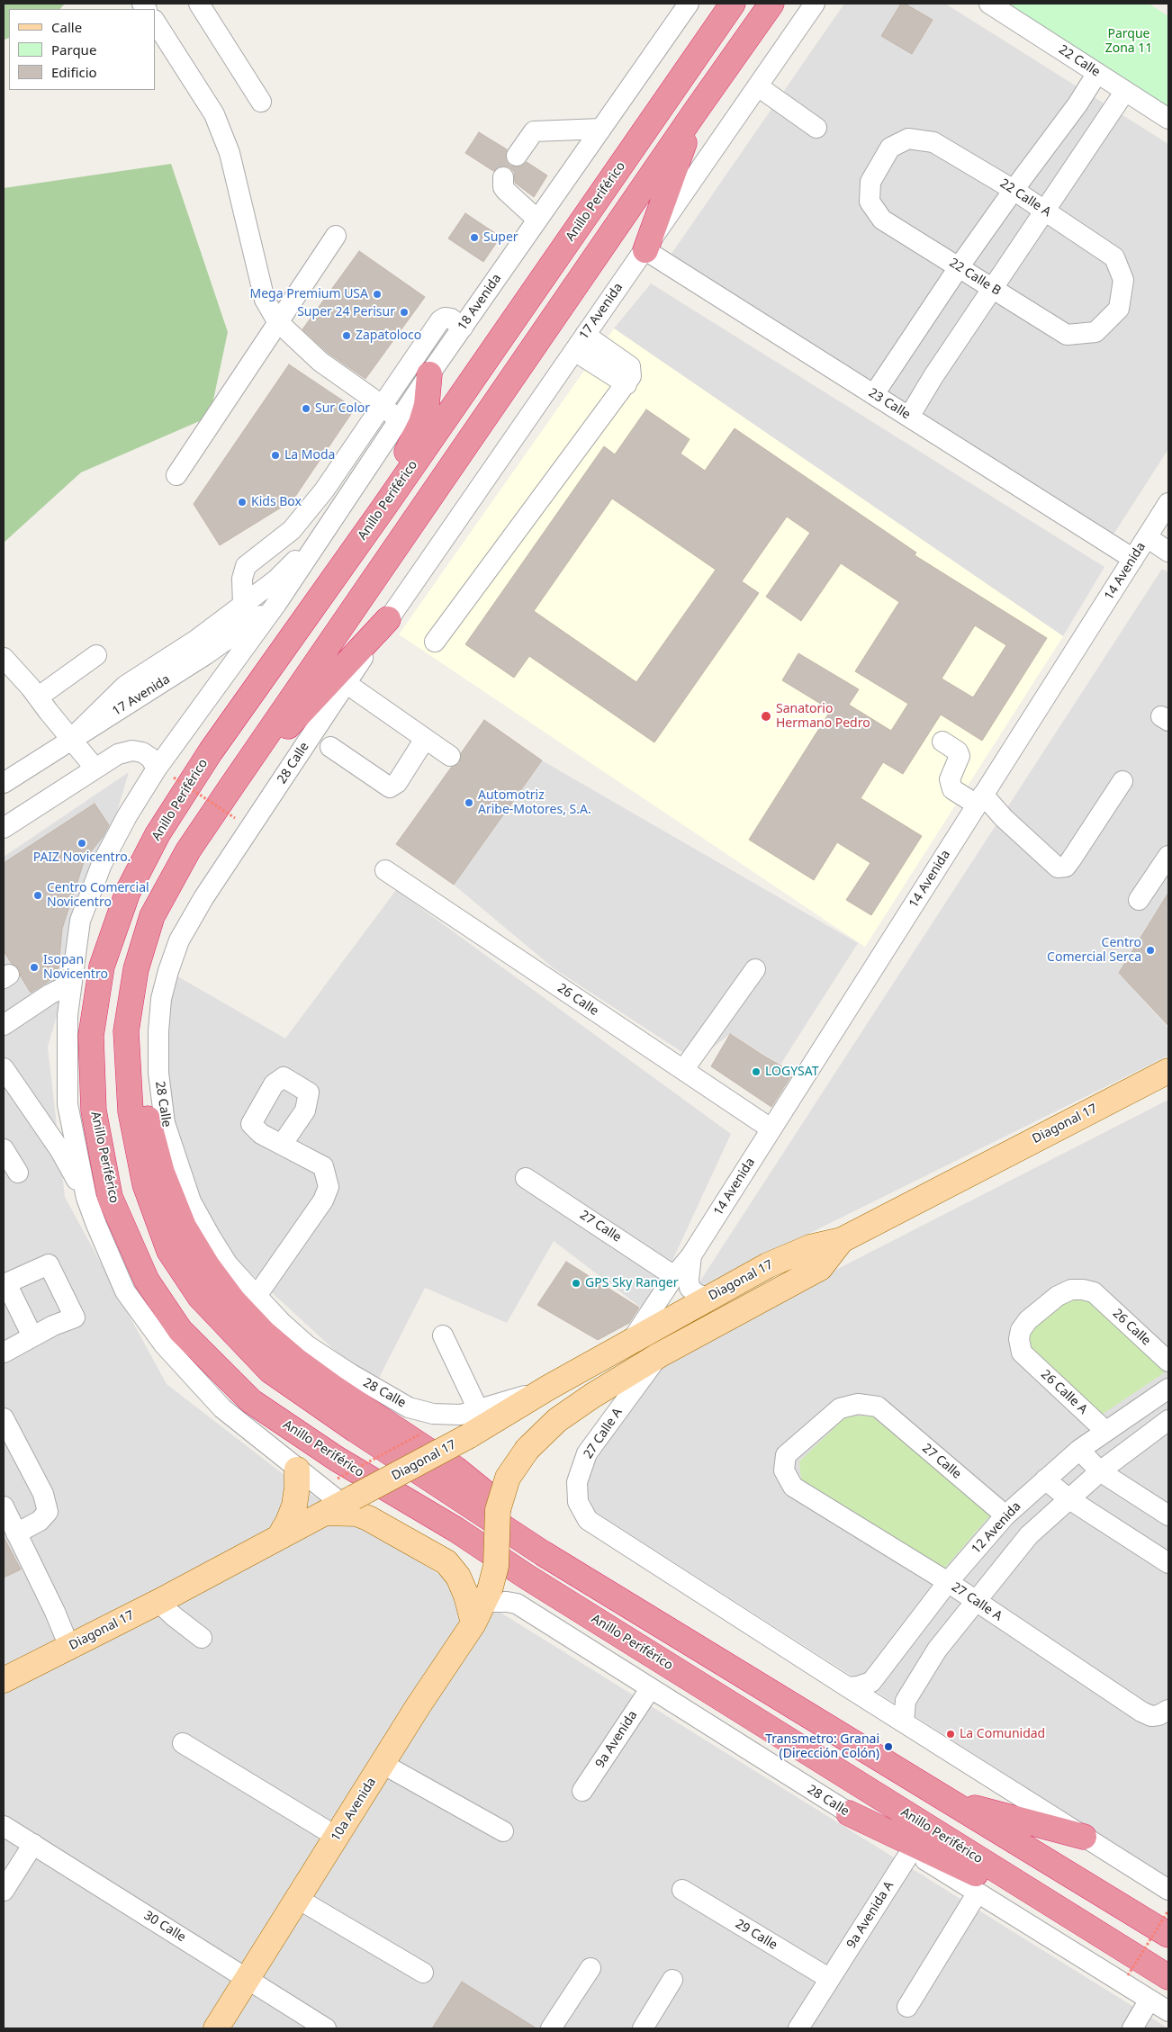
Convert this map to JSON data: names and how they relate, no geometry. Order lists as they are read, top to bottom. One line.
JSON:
{"streets":{"highway":["Anillo Periférico"],"main road":["Diagonal 17","10a Avenida"],"street":["22 Calle","22 Calle A","22 Calle B","18 Avenida","17 Avenida","23 Calle","14 Avenida","28 Calle","26 Calle","27 Calle","26 Calle A","27 Calle A","12 Avenida","9a Avenida","9a Avenida A","30 Calle","29 Calle"]},"crossings":[["22 Calle A","22 Calle B"],["Anillo Periférico","18 Avenida"],["Anillo Periférico","17 Avenida"],["Anillo Periférico","Diagonal 17"],["18 Avenida","17 Avenida"],["17 Avenida","23 Calle"],["17 Avenida","28 Calle"],["23 Calle","14 Avenida"],["14 Avenida","26 Calle"],["14 Avenida","Diagonal 17"],["14 Avenida","27 Calle"],["28 Calle","Diagonal 17"],["28 Calle","9a Avenida"],["28 Calle","10a Avenida"],["28 Calle","9a Avenida A"],["26 Calle","26 Calle A"],["Diagonal 17","27 Calle A"],["Diagonal 17","10a Avenida"],["27 Calle","27 Calle A"],["27 Calle","12 Avenida"],["26 Calle A","12 Avenida"],["27 Calle A","12 Avenida"],["10a Avenida","30 Calle"],["9a Avenida A","29 Calle"]],"parks":["Parque Zona 11"],"places":["Super","Mega Premium USA","Super 24 Perisur","Zapatoloco","Sur Color","La Moda","Kids Box","Sanatorio Hermano Pedro","Automotriz Aribe-Motores, S.A.","PAIZ Novicentro.","Centro Comercial Novicentro","Centro Comercial Serca","Isopan Novicentro","LOGYSAT","GPS Sky Ranger","La Comunidad","Transmetro: Granai (Dirección Colón)"],"legend":["Calle","Parque","Edificio"]}
